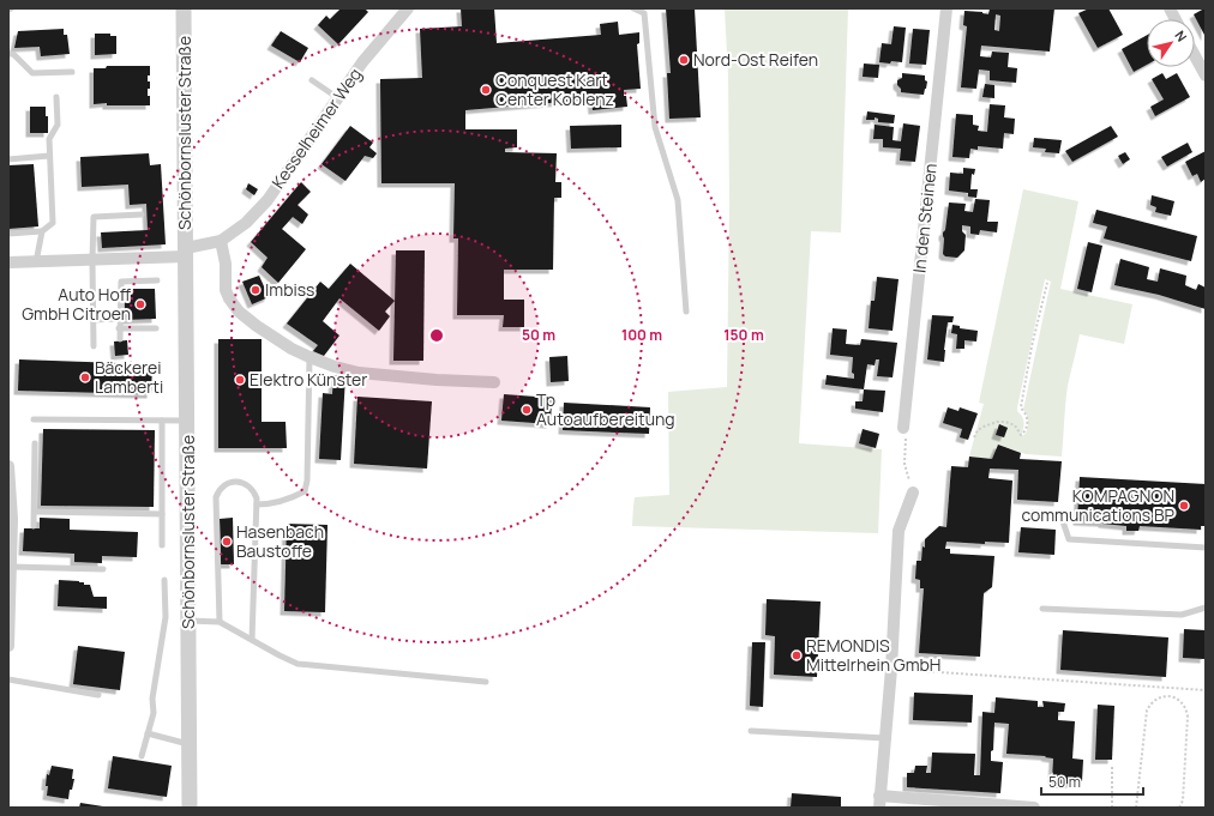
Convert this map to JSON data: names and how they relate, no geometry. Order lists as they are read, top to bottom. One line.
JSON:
{"streets":{"street":["Kesselheimer Weg","Schönbornsluster Straße","In den Steinen"]},"crossings":[["Kesselheimer Weg","Schönbornsluster Straße"]],"places":["Nord-Ost Reifen","Conquest Kart Center Koblenz","Imbiss","Auto Hoff GmbH Citroen","Bäckerei Lamberti","Elektro Künster","Tp Autoaufbereitung","KOMPAGNON communications BP","Hasenbach Baustoffe","REMONDIS Mittelrhein GmbH"],"scale_bar":"50 m","north":"top right","rings":["50 m","100 m","150 m"]}
